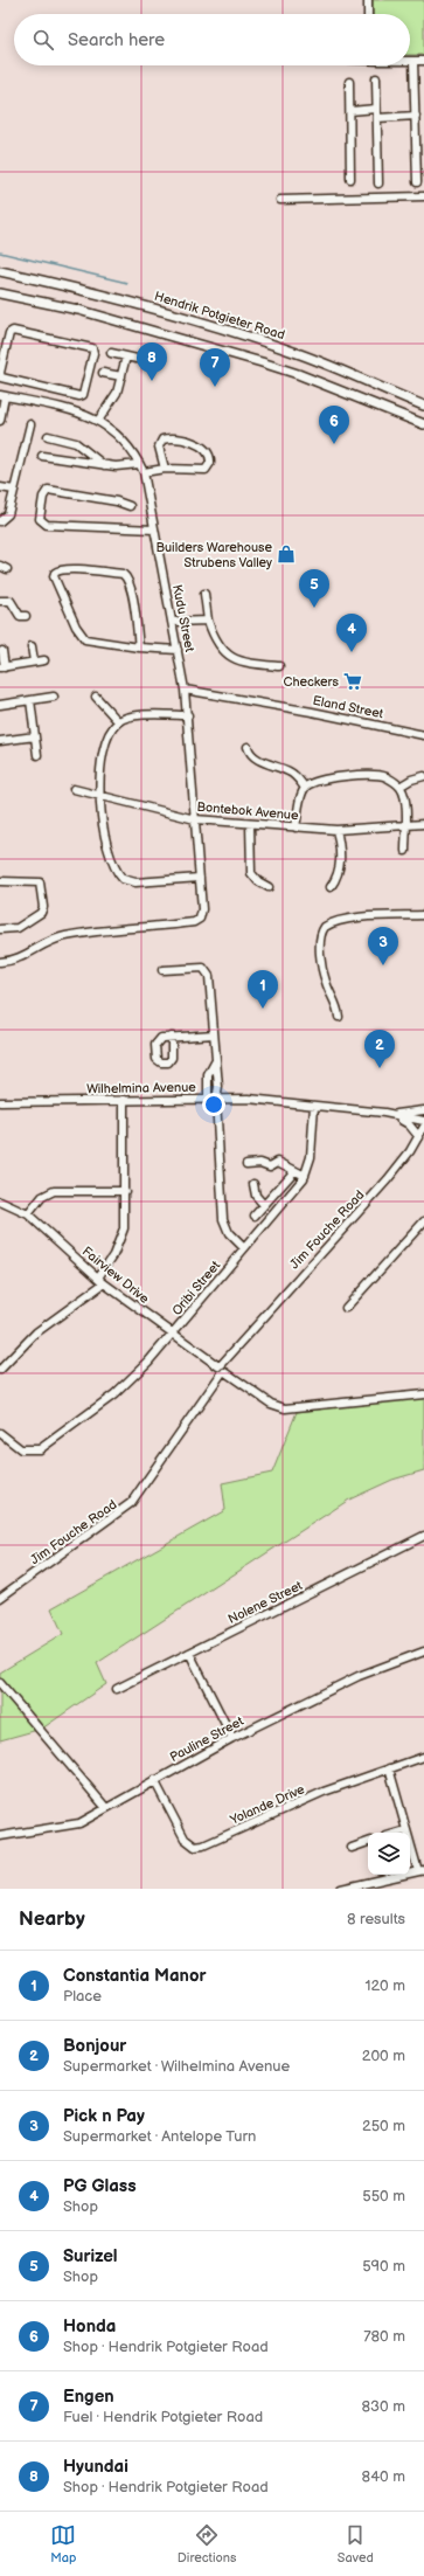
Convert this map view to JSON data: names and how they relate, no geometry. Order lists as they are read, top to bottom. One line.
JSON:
{"streets":{"main road":["Hendrik Potgieter Road"],"street":["Kudu Street","Eland Street","Bontebok Avenue","Wilhelmina Avenue","Jim Fouche Road","Fairview Drive","Oribi Street","Nolene Street","Pauline Street","Yolande Drive"]},"crossings":[["Kudu Street","Eland Street"],["Kudu Street","Bontebok Avenue"],["Wilhelmina Avenue","Oribi Street"],["Jim Fouche Road","Fairview Drive"],["Fairview Drive","Oribi Street"],["Pauline Street","Yolande Drive"]],"places":{"shop":["Builders Warehouse Strubens Valley"],"supermarket":["Checkers"]},"page":{"search":"Search here","pins":["8","7","6","5","4","3","1","2"],"heading":["Nearby","8 results"],"list":[{"mark":"1","name":"Constantia Manor","note":"Place","value":"120 m"},{"mark":"2","name":"Bonjour","note":"Supermarket · Wilhelmina Avenue","value":"200 m"},{"mark":"3","name":"Pick n Pay","note":"Supermarket · Antelope Turn","value":"250 m"},{"mark":"4","name":"PG Glass","note":"Shop","value":"550 m"},{"mark":"5","name":"Surizel","note":"Shop","value":"590 m"},{"mark":"6","name":"Honda","note":"Shop · Hendrik Potgieter Road","value":"780 m"},{"mark":"7","name":"Engen","note":"Fuel · Hendrik Potgieter Road","value":"830 m"},{"mark":"8","name":"Hyundai","note":"Shop · Hendrik Potgieter Road","value":"840 m"}],"nav":["Map","Directions","Saved"]}}
